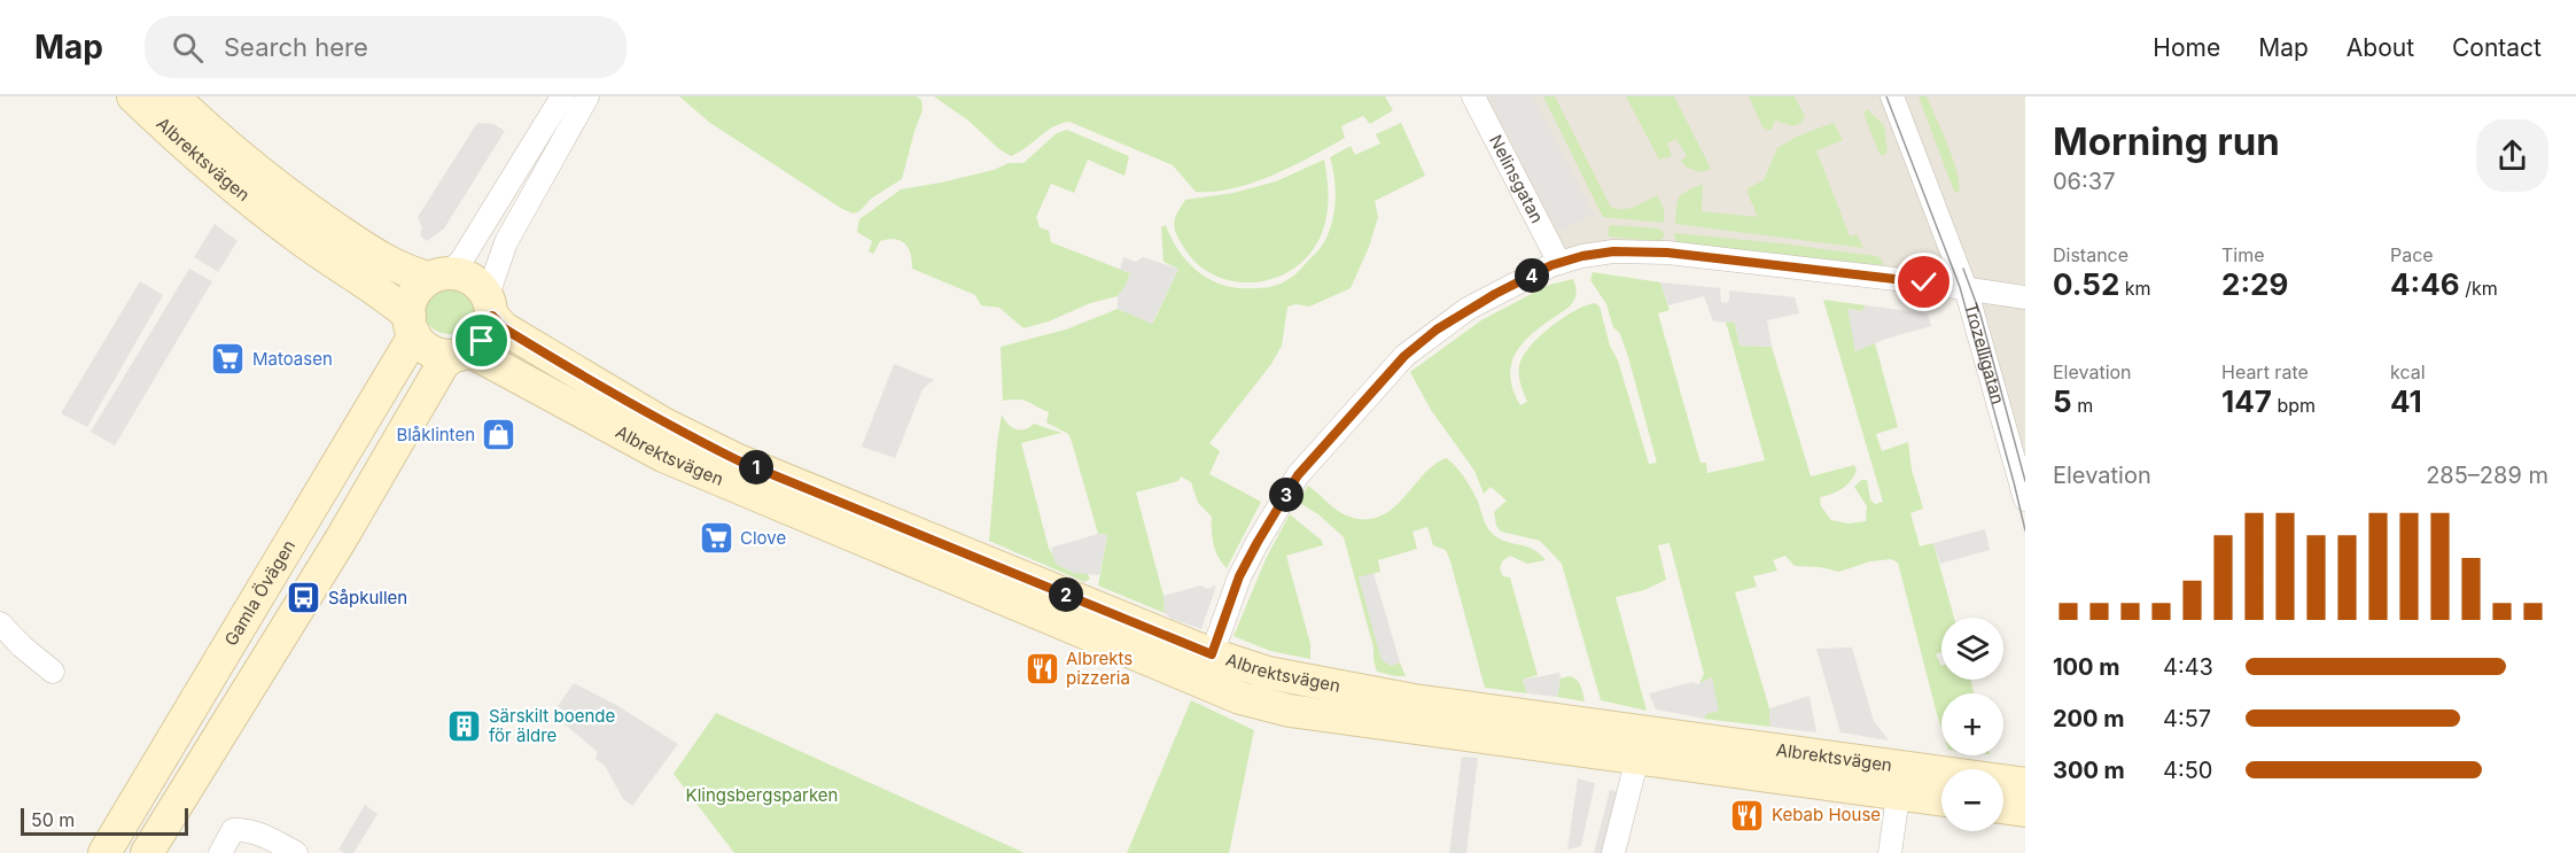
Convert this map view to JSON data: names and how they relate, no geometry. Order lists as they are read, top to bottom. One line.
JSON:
{"streets":{"main road":["Albrektsvägen","Gamla Övägen"],"street":["Nelinsgatan","Trozelligatan"]},"crossings":[["Albrektsvägen","Gamla Övägen"]],"parks":["Klingsbergsparken"],"places":{"supermarket":["Matoasen","Clove"],"shop":["Blåklinten"],"bus stop":["Såpkullen"],"restaurant":["Albrekts pizzeria","Kebab House"],"building":["Särskilt boende för äldre"]},"scale_bar":"50 m","page":{"header":"Map","search":"Search here","nav":["Home","Map","About","Contact"],"heading":["Morning run","06:37"],"stats":[["Distance","0.52 km"],["Time","2:29"],["Pace","4:46 /km"],["Elevation","5 m"],["Heart rate","147 bpm"],["kcal","41"]],"pins":["4","1","3","2"],"chart":["Elevation","285–289 m"],"map_buttons":["+","−"],"list":[{"name":"100 m","note":"4:43"},{"name":"200 m","note":"4:57"},{"name":"300 m","note":"4:50"}],"scale":"50 m"}}
